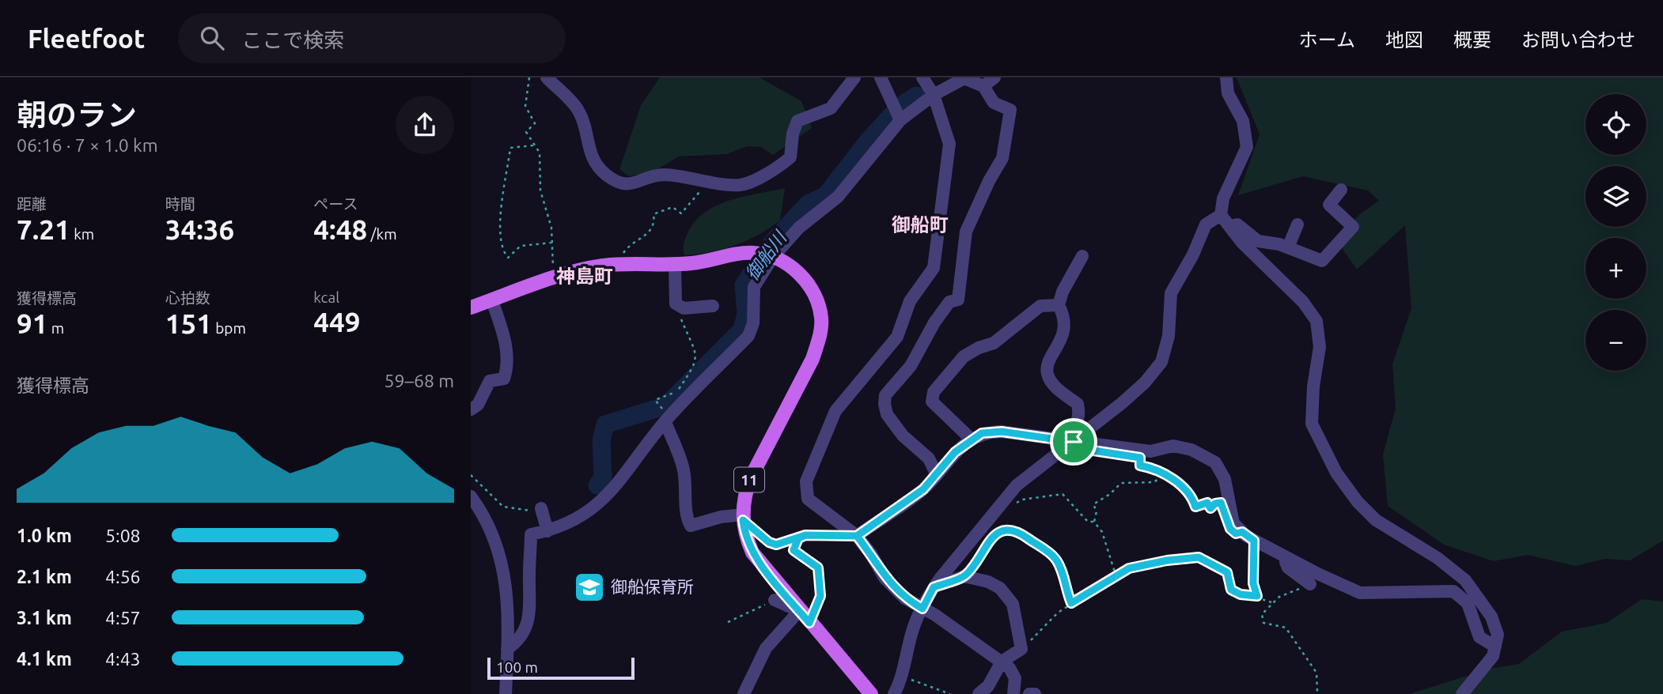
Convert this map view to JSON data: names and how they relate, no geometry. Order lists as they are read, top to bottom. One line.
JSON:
{"streets":{"main road":["11"]},"districts":["御船町","神島町"],"water":["御船川"],"places":{"school or university":["御船保育所"]},"scale_bar":"100 m","page":{"header":"Fleetfoot","search":"ここで検索","nav":["ホーム","地図","概要","お問い合わせ"],"heading":["朝のラン","06:16 · 7 × 1.0 km"],"map_buttons":["+","−"],"stats":[["距離","7.21 km"],["時間","34:36"],["ペース","4:48 /km"],["獲得標高","91 m"],["心拍数","151 bpm"],["kcal","449"]],"chart":["獲得標高","59–68 m"],"list":[{"name":"1.0 km","note":"5:08"},{"name":"2.1 km","note":"4:56"},{"name":"3.1 km","note":"4:57"},{"name":"4.1 km","note":"4:43"}],"scale":"100 m"}}
